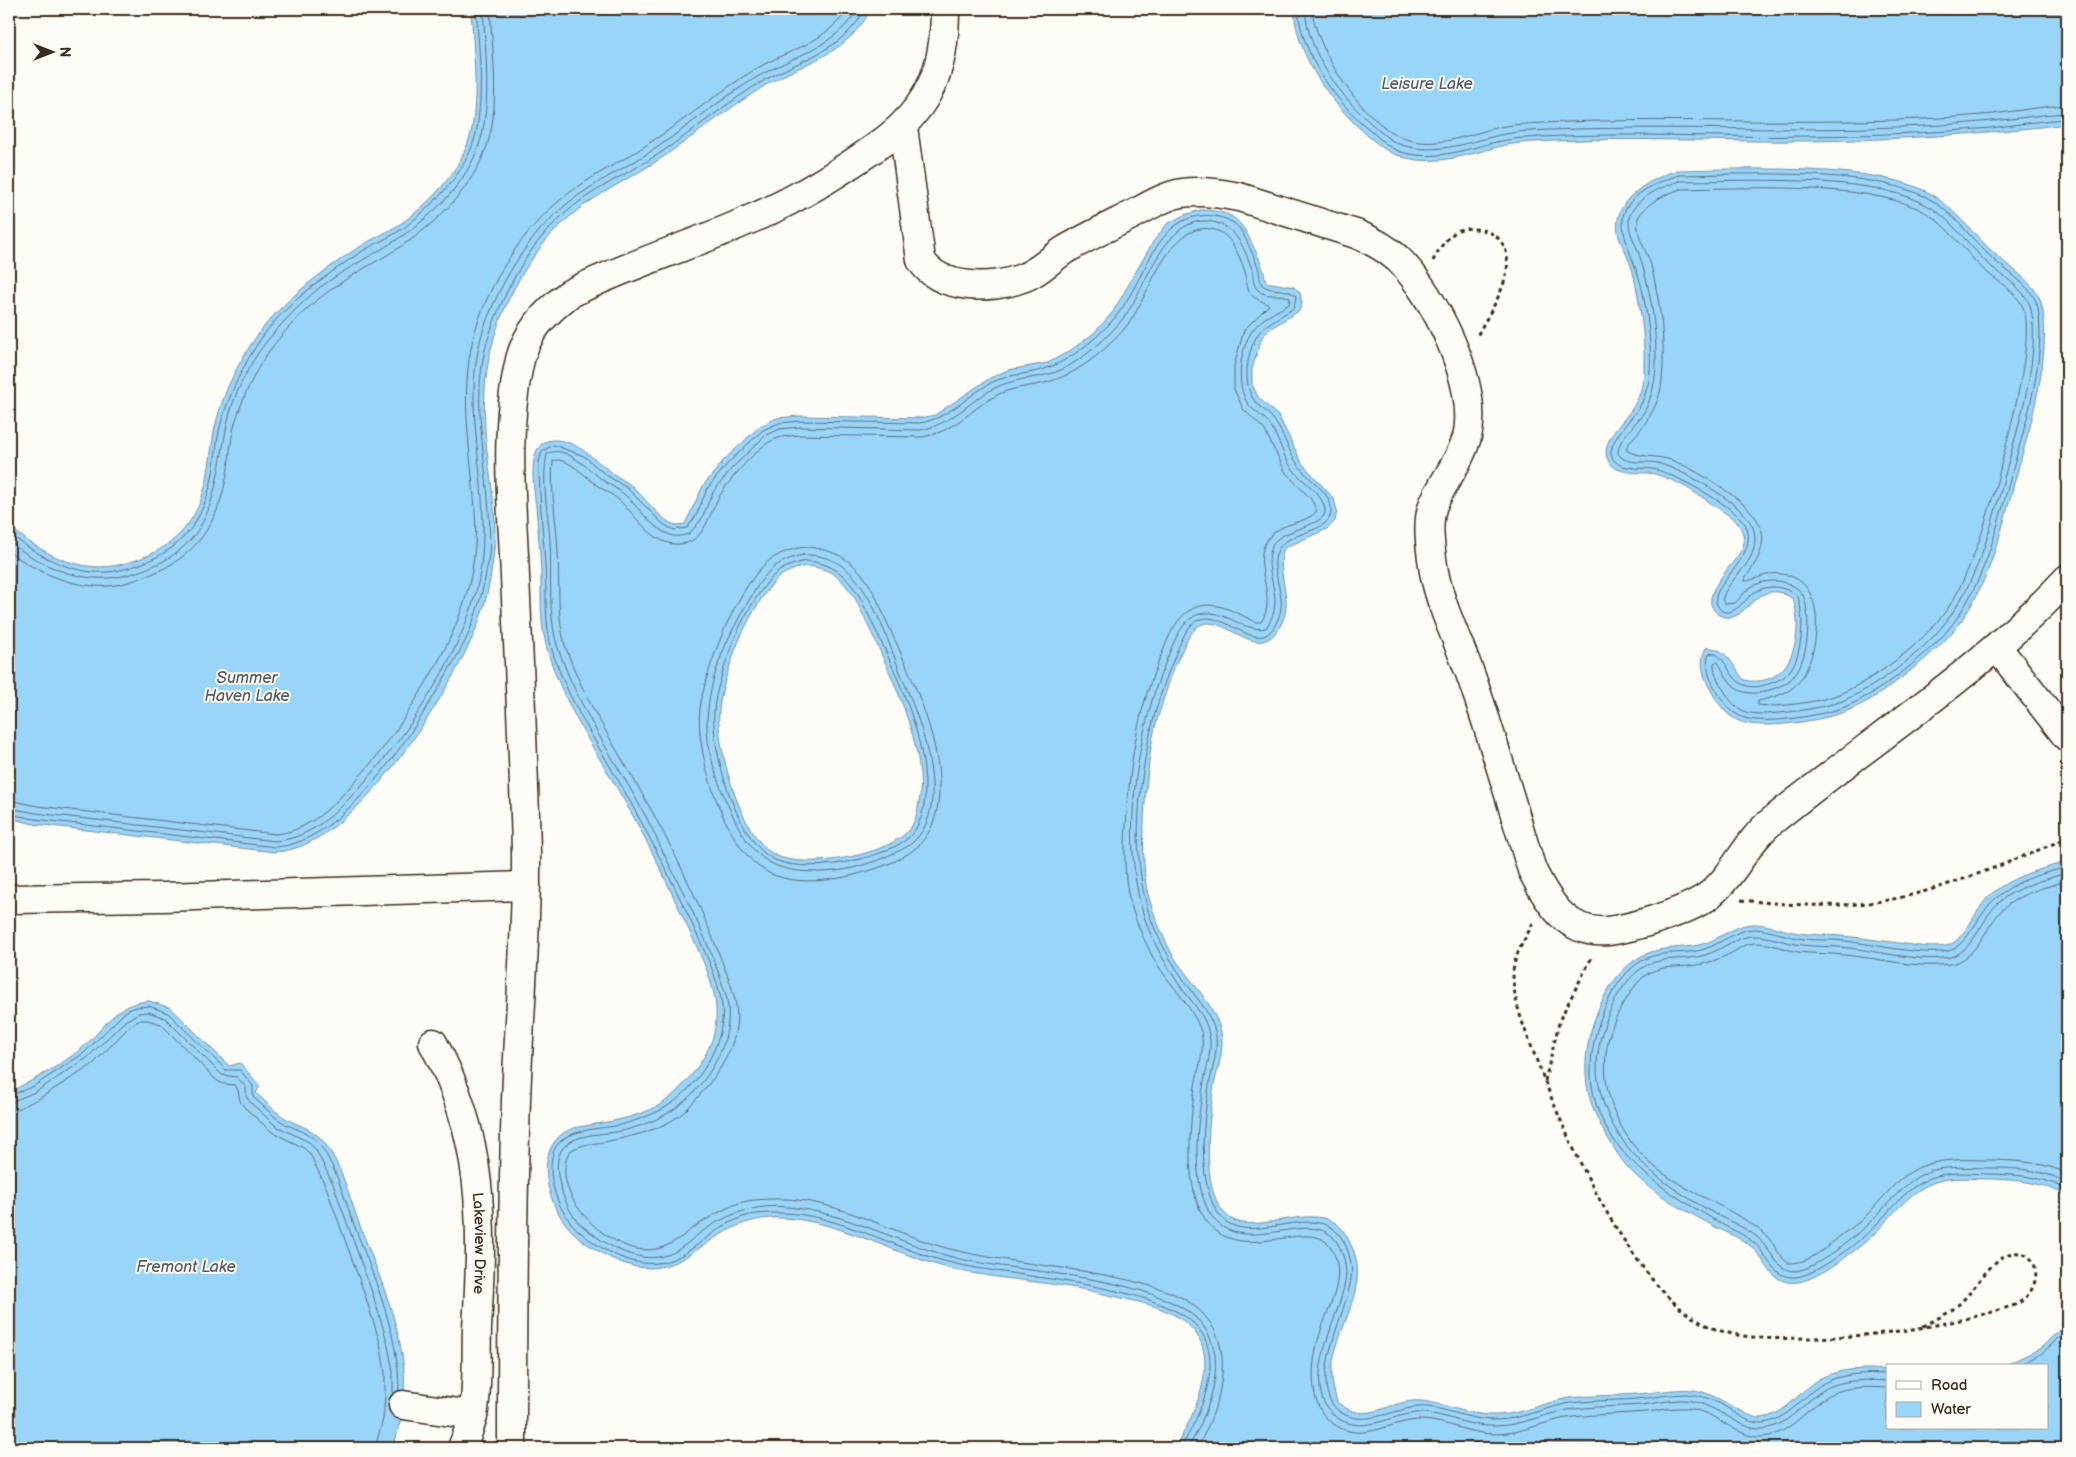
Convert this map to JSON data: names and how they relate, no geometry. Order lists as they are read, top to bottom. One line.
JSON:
{"streets":{"street":["Lakeview Drive"]},"water":["Leisure Lake","Summer Haven Lake","Fremont Lake"],"legend":["Road","Water"],"north":"right"}
